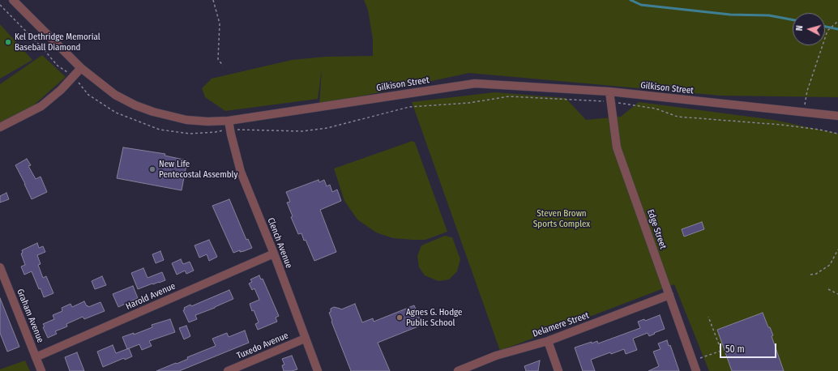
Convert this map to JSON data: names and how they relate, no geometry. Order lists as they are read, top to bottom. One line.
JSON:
{"streets":{"street":["Gilkison Street","Edge Street","Clench Avenue","Harold Avenue","Graham Avenue","Delamere Street","Tuxedo Avenue"]},"crossings":[["Gilkison Street","Edge Street"],["Gilkison Street","Clench Avenue"],["Edge Street","Delamere Street"],["Clench Avenue","Harold Avenue"],["Clench Avenue","Tuxedo Avenue"],["Harold Avenue","Graham Avenue"]],"parks":["Steven Brown Sports Complex"],"places":["Kel Dethridge Memorial Baseball Diamond","New Life Pentecostal Assembly","Agnes G. Hodge Public School"],"scale_bar":"50 m","north":"left"}
